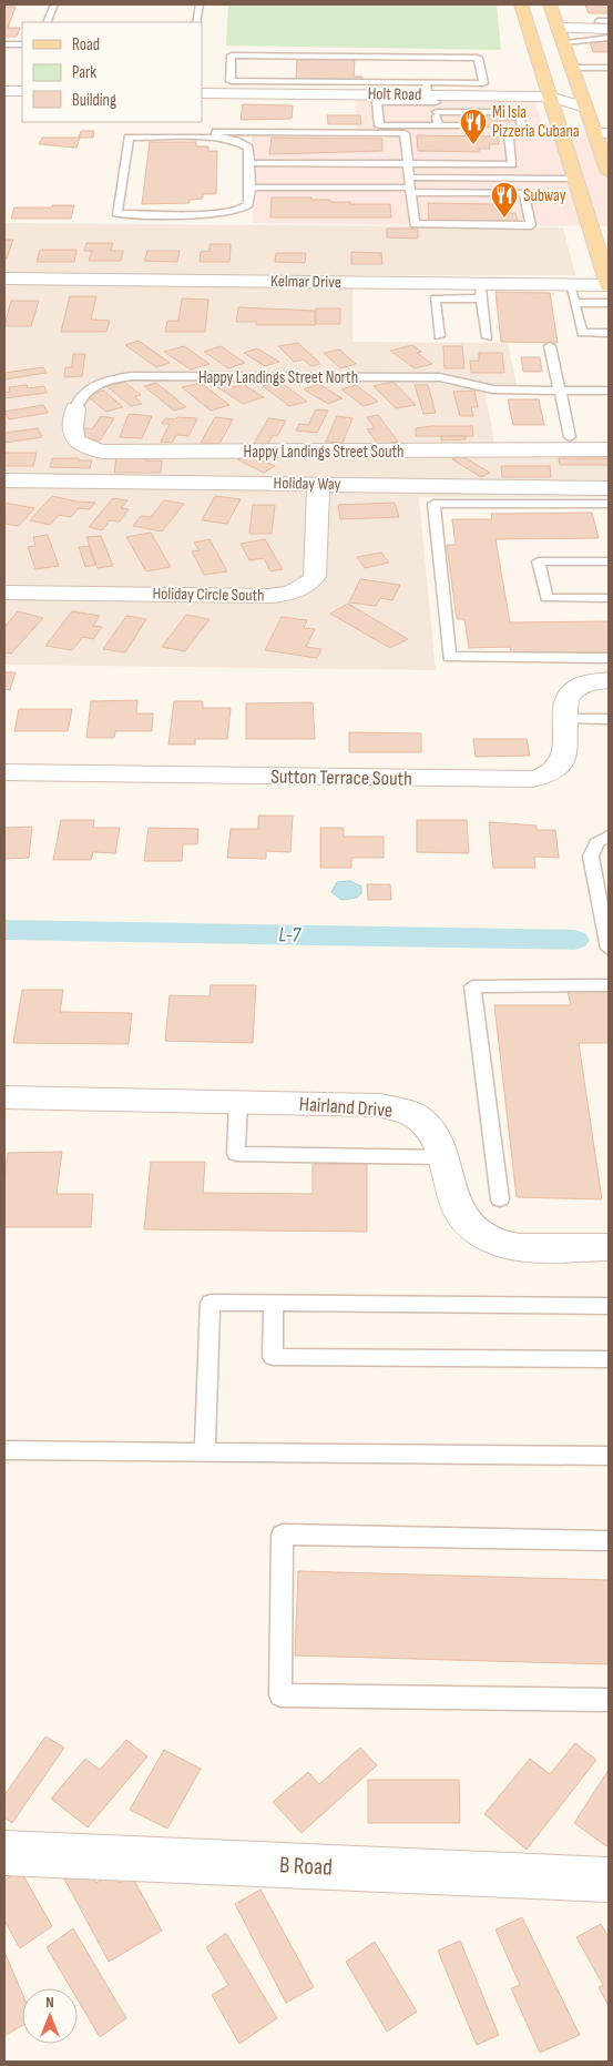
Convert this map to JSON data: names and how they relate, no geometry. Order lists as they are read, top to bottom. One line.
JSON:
{"streets":{"street":["Holt Road","Kelmar Drive","Happy Landings Street South","Holiday Way","Holiday Circle South","Sutton Terrace South","Hairland Drive","B Road"],"lane":["Happy Landings Street North"]},"crossings":[["Happy Landings Street North","Happy Landings Street South"],["Holiday Way","Holiday Circle South"]],"water":["L-7"],"places":{"restaurant":["Mi Isla Pizzeria Cubana","Subway"]},"legend":["Road","Park","Building"],"north":"top"}
